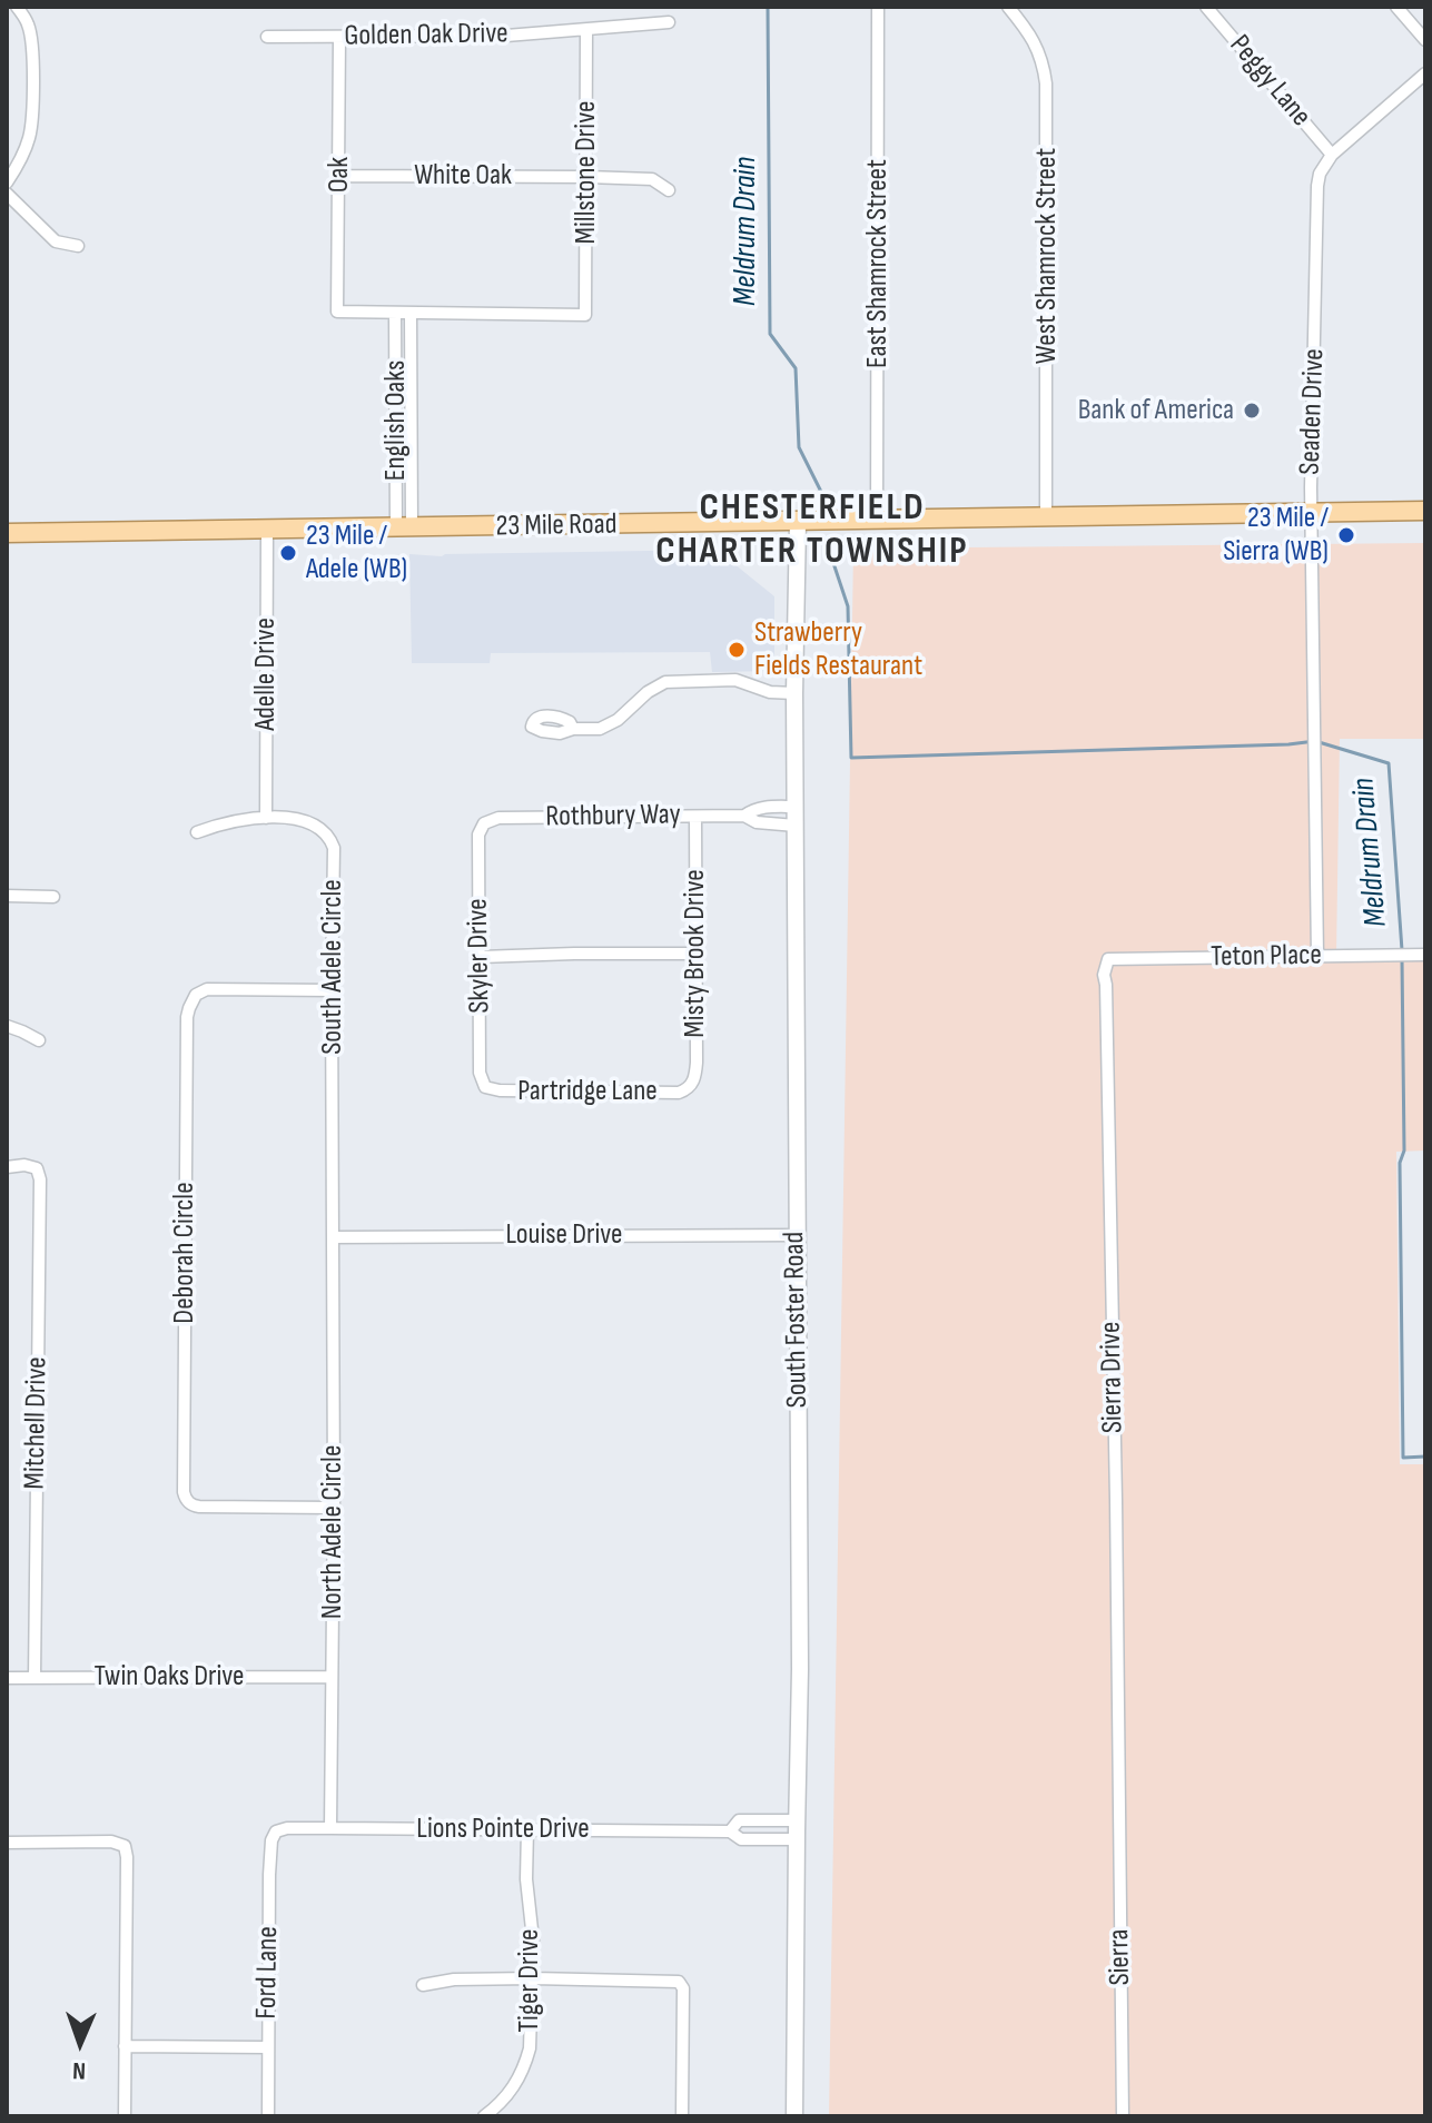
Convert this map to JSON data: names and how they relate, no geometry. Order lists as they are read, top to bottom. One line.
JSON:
{"streets":{"main road":["23 Mile Road"],"street":["Golden Oak Drive","Peggy Lane","Millstone Drive","Oak","White Oak","West Shamrock Street","East Shamrock Street","Seaden Drive","English Oaks","Adelle Drive","Rothbury Way","Misty Brook Drive","Skyler Drive","Teton Place","South Adele Circle","Partridge Lane","Louise Drive","Deborah Circle","South Foster Road","Sierra Drive","Mitchell Drive","North Adele Circle","Twin Oaks Drive","Lions Pointe Drive","Sierra","Ford Lane","Tiger Drive"]},"crossings":[["Golden Oak Drive","Millstone Drive"],["Golden Oak Drive","Oak"],["Peggy Lane","Seaden Drive"],["Millstone Drive","White Oak"],["Millstone Drive","English Oaks"],["Oak","White Oak"],["Oak","English Oaks"],["West Shamrock Street","23 Mile Road"],["East Shamrock Street","23 Mile Road"],["Seaden Drive","23 Mile Road"],["Seaden Drive","Teton Place"],["English Oaks","23 Mile Road"],["23 Mile Road","Adelle Drive"],["23 Mile Road","South Foster Road"],["Adelle Drive","South Adele Circle"],["Rothbury Way","Misty Brook Drive"],["Rothbury Way","Skyler Drive"],["Rothbury Way","South Foster Road"],["Misty Brook Drive","Partridge Lane"],["Skyler Drive","Partridge Lane"],["Teton Place","Sierra Drive"],["South Adele Circle","Louise Drive"],["South Adele Circle","Deborah Circle"],["South Adele Circle","North Adele Circle"],["Louise Drive","South Foster Road"],["Louise Drive","North Adele Circle"],["Deborah Circle","North Adele Circle"],["Sierra Drive","Sierra"],["Mitchell Drive","Twin Oaks Drive"],["North Adele Circle","Twin Oaks Drive"],["North Adele Circle","Lions Pointe Drive"],["Lions Pointe Drive","Ford Lane"],["Lions Pointe Drive","Tiger Drive"]],"districts":["CHESTERFIELD CHARTER TOWNSHIP"],"water":["Meldrum Drain"],"places":["Bank of America","23 Mile / Sierra (WB)","23 Mile / Adele (WB)","Strawberry Fields Restaurant"],"north":"bottom"}
